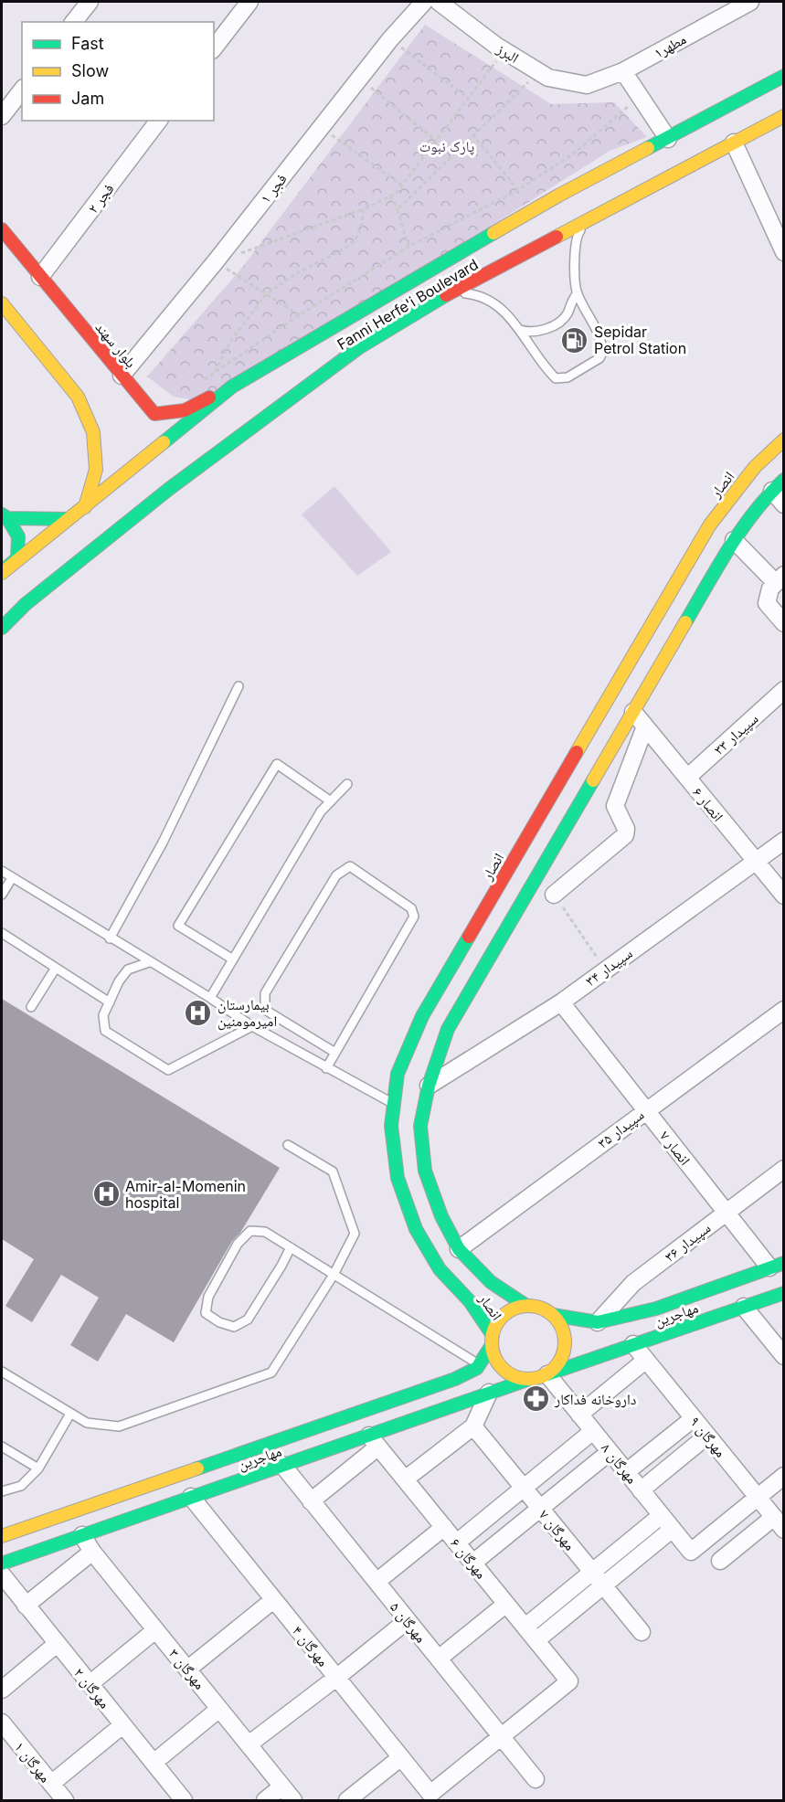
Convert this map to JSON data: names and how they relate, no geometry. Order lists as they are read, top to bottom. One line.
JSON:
{"streets":{"main road":["Fanni Herfe'i Boulevard","بلوار سهند","انصار","مهاجرین"],"street":["مطهر۱","البرز","فجر ۱","فجر ۲","سپیدار ۳۳","انصار ۶","سپیدار ۳۴","سپیدار ۳۵","انصار ۷","سپیدار ۳۶","مهرگان ۹","مهرگان ۸","مهرگان ۷","مهرگان ۶","مهرگان ۵","مهرگان ۴","مهرگان ۳","مهرگان ۲","مهرگان ۱"]},"crossings":[["مطهر۱","البرز"],["فجر ۱","بلوار سهند"],["فجر ۲","بلوار سهند"],["Fanni Herfe'i Boulevard","بلوار سهند"],["انصار","انصار ۶"],["انصار","سپیدار ۳۴"],["انصار","سپیدار ۳۵"],["انصار","مهاجرین"],["انصار","مهرگان ۸"],["سپیدار ۳۳","انصار ۶"],["انصار ۶","سپیدار ۳۴"],["سپیدار ۳۴","انصار ۷"],["سپیدار ۳۵","انصار ۷"],["انصار ۷","سپیدار ۳۶"],["انصار ۷","مهاجرین"],["سپیدار ۳۶","مهاجرین"],["مهاجرین","مهرگان ۹"],["مهاجرین","مهرگان ۸"],["مهاجرین","مهرگان ۶"],["مهاجرین","مهرگان ۵"],["مهاجرین","مهرگان ۴"],["مهاجرین","مهرگان ۳"],["مهرگان ۹","مهرگان ۸"],["مهرگان ۶","مهرگان ۵"],["مهرگان ۶","مهرگان ۴"],["مهرگان ۵","مهرگان ۴"]],"parks":["پارک نبوت"],"places":{"fuel station":["Sepidar Petrol Station"],"hospital":["بیمارستان امیرمومنین","Amir-al-Momenin hospital"],"pharmacy":["داروخانه فداکار"]},"legend":["Fast","Slow","Jam"]}
